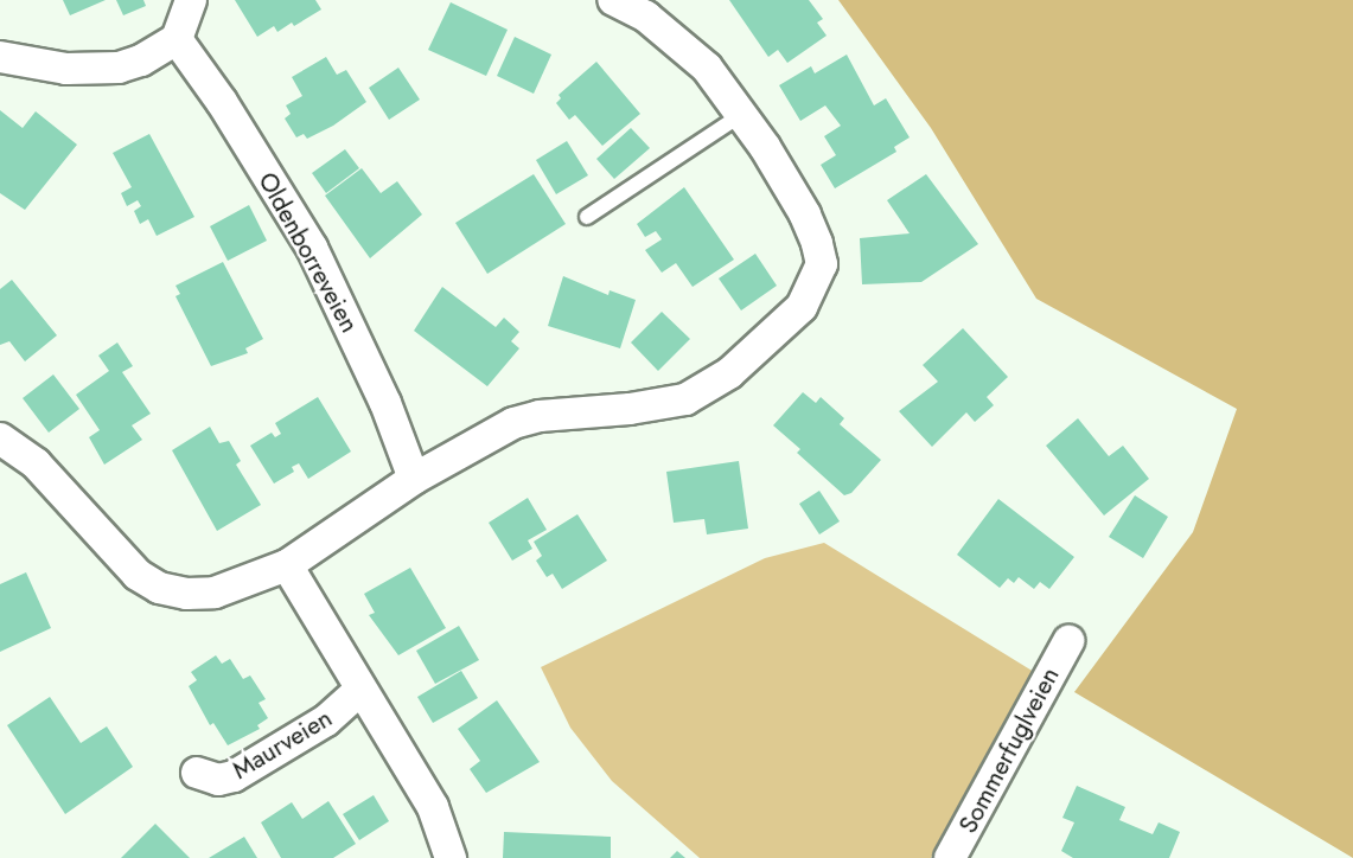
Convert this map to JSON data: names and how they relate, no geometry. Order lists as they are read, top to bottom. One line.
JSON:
{"streets":{"street":["Oldenborreveien","Maurveien","Sommerfuglveien"]}}
